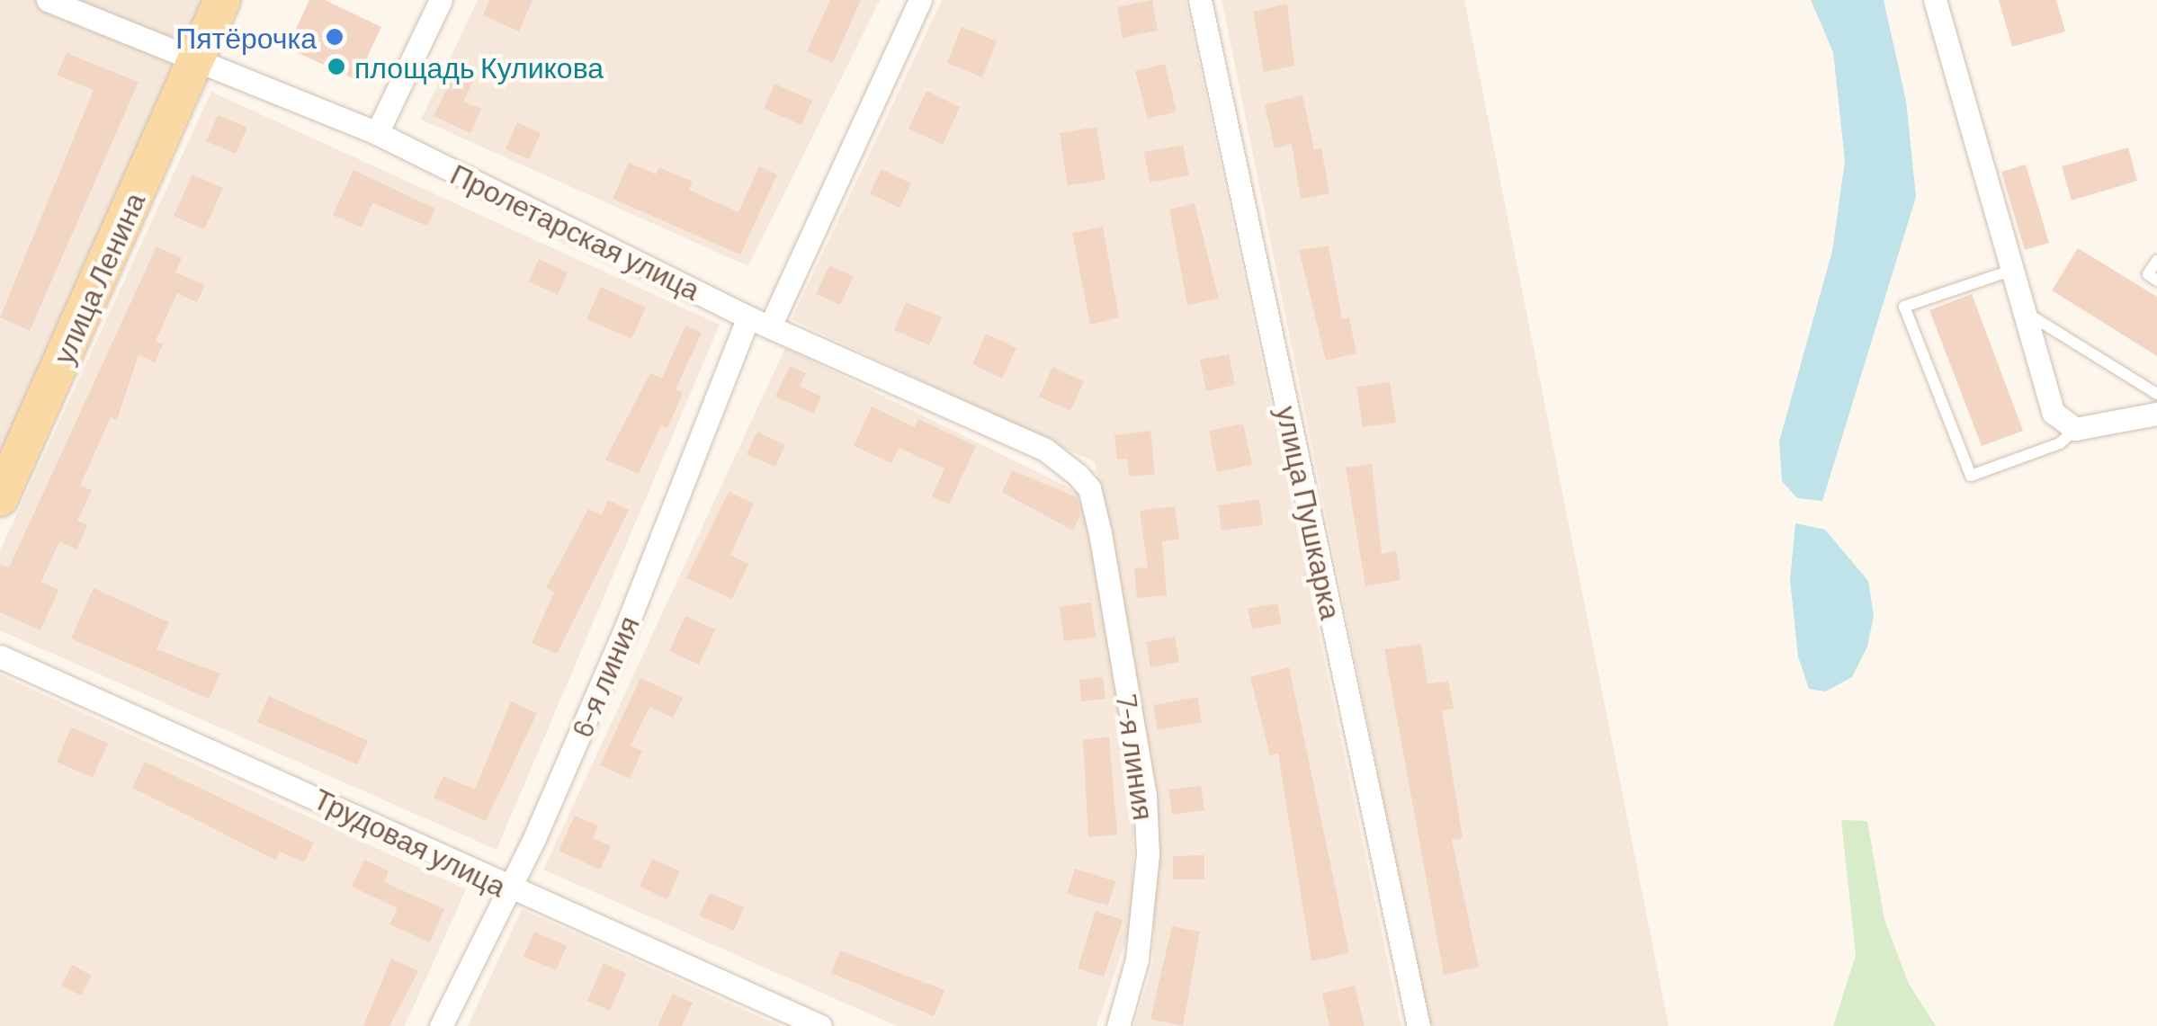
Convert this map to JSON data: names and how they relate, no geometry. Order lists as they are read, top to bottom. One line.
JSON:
{"streets":{"main road":["улица Ленина"],"street":["Пролетарская улица","улица Пушкарка","6-я линия","7-я линия","Трудовая улица"]},"crossings":[["Пролетарская улица","улица Ленина"],["Пролетарская улица","6-я линия"],["Пролетарская улица","7-я линия"],["6-я линия","Трудовая улица"]],"places":["Пятёрочка","площадь Куликова"]}
